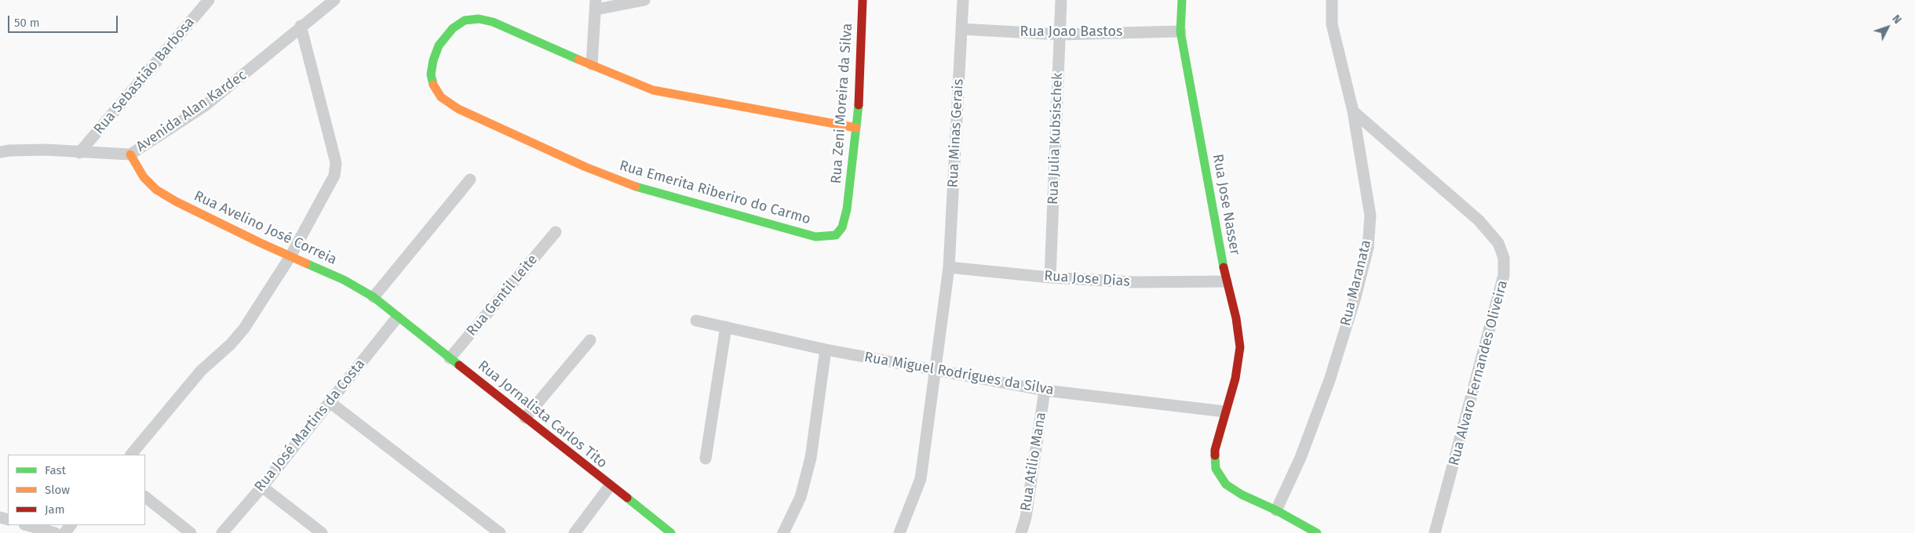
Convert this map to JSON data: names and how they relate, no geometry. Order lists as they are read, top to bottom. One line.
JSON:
{"streets":{"street":["Rua Joao Bastos","Rua Sebastião Barbosa","Rua Zeni Moreira da Silva","Avenida Alan Kardec","Rua Minas Gerais","Rua Julia Kubsischek","Rua Emerita Riberiro do Carmo","Rua Jose Nasser","Rua Avelino José Correia","Rua Jose Dias","Rua Maranata","Rua Gentil Leite","Rua Alvaro Fernandes Oliveira","Rua Miguel Rodrigues da Silva","Rua Jornalista Carlos Tito","Rua José Martins da Costa","Rua Atilio Mana"]},"crossings":[["Rua Joao Bastos","Rua Minas Gerais"],["Rua Joao Bastos","Rua Julia Kubsischek"],["Rua Joao Bastos","Rua Jose Nasser"],["Rua Sebastião Barbosa","Avenida Alan Kardec"],["Rua Zeni Moreira da Silva","Rua Emerita Riberiro do Carmo"],["Avenida Alan Kardec","Rua Avelino José Correia"],["Rua Minas Gerais","Rua Jose Dias"],["Rua Minas Gerais","Rua Miguel Rodrigues da Silva"],["Rua Julia Kubsischek","Rua Jose Dias"],["Rua Jose Nasser","Rua Jose Dias"],["Rua Jose Nasser","Rua Miguel Rodrigues da Silva"],["Rua Avelino José Correia","Rua Jornalista Carlos Tito"],["Rua Avelino José Correia","Rua José Martins da Costa"],["Rua Maranata","Rua Alvaro Fernandes Oliveira"],["Rua Gentil Leite","Rua Jornalista Carlos Tito"],["Rua Miguel Rodrigues da Silva","Rua Atilio Mana"],["Rua Jornalista Carlos Tito","Rua José Martins da Costa"]],"legend":["Fast","Slow","Jam"],"scale_bar":"50 m","north":"top right"}
